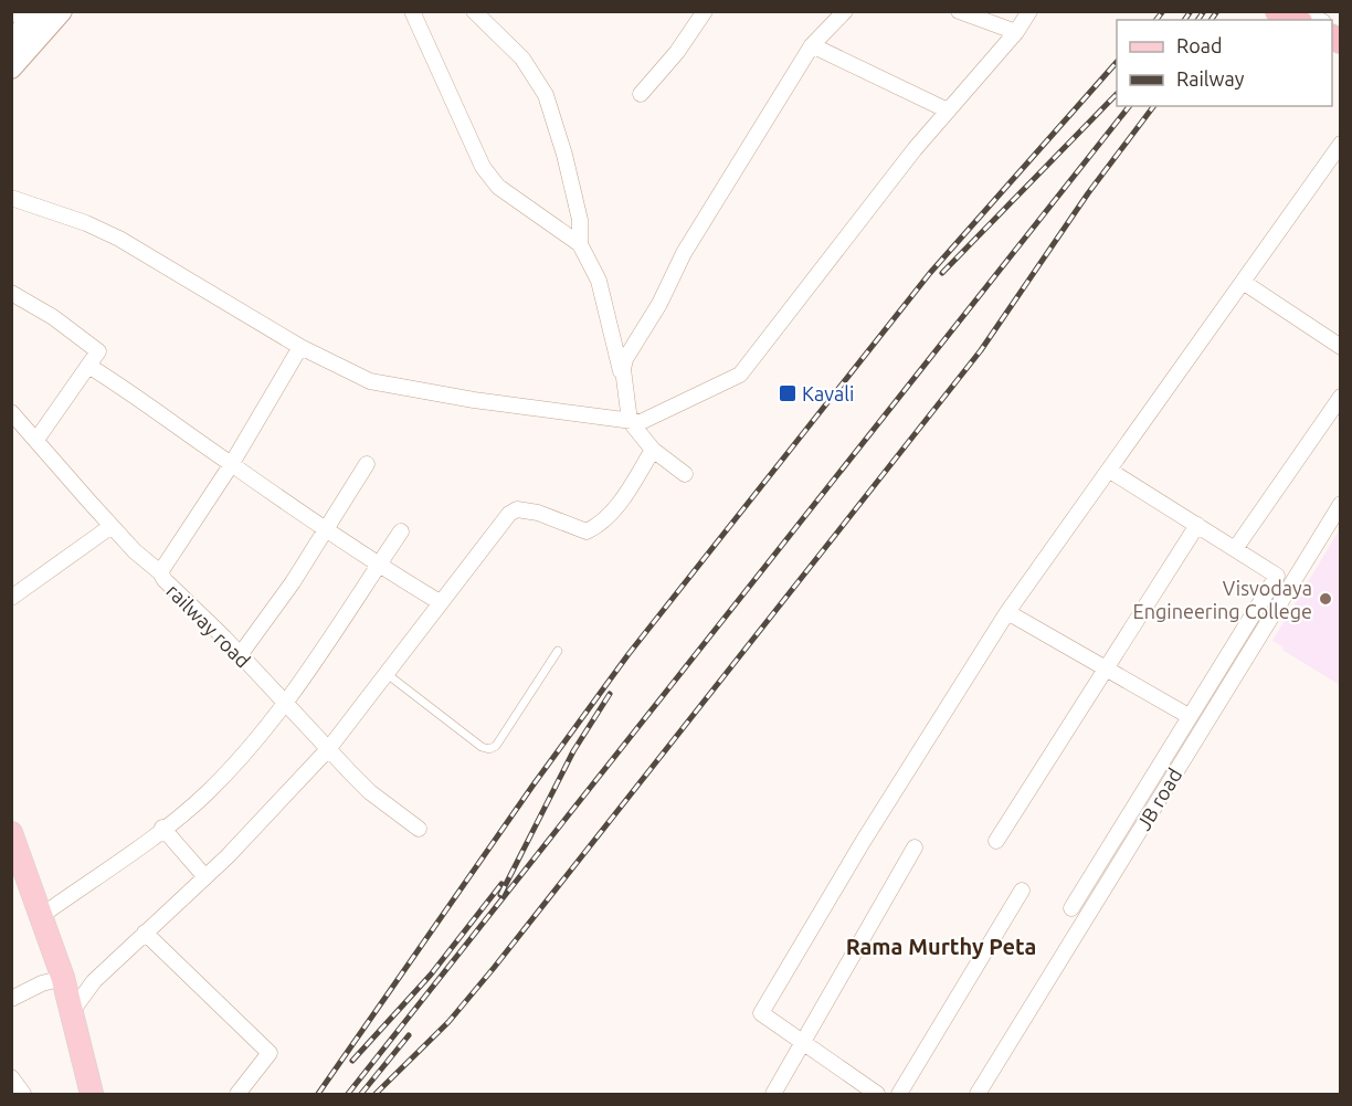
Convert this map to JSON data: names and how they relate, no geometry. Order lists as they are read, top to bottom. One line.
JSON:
{"streets":{"street":["railway road","JB road"]},"districts":["Rama Murthy Peta"],"places":{"transit":["Kavali"],"other":["Visvodaya Engineering College"]},"legend":["Road","Railway"]}
